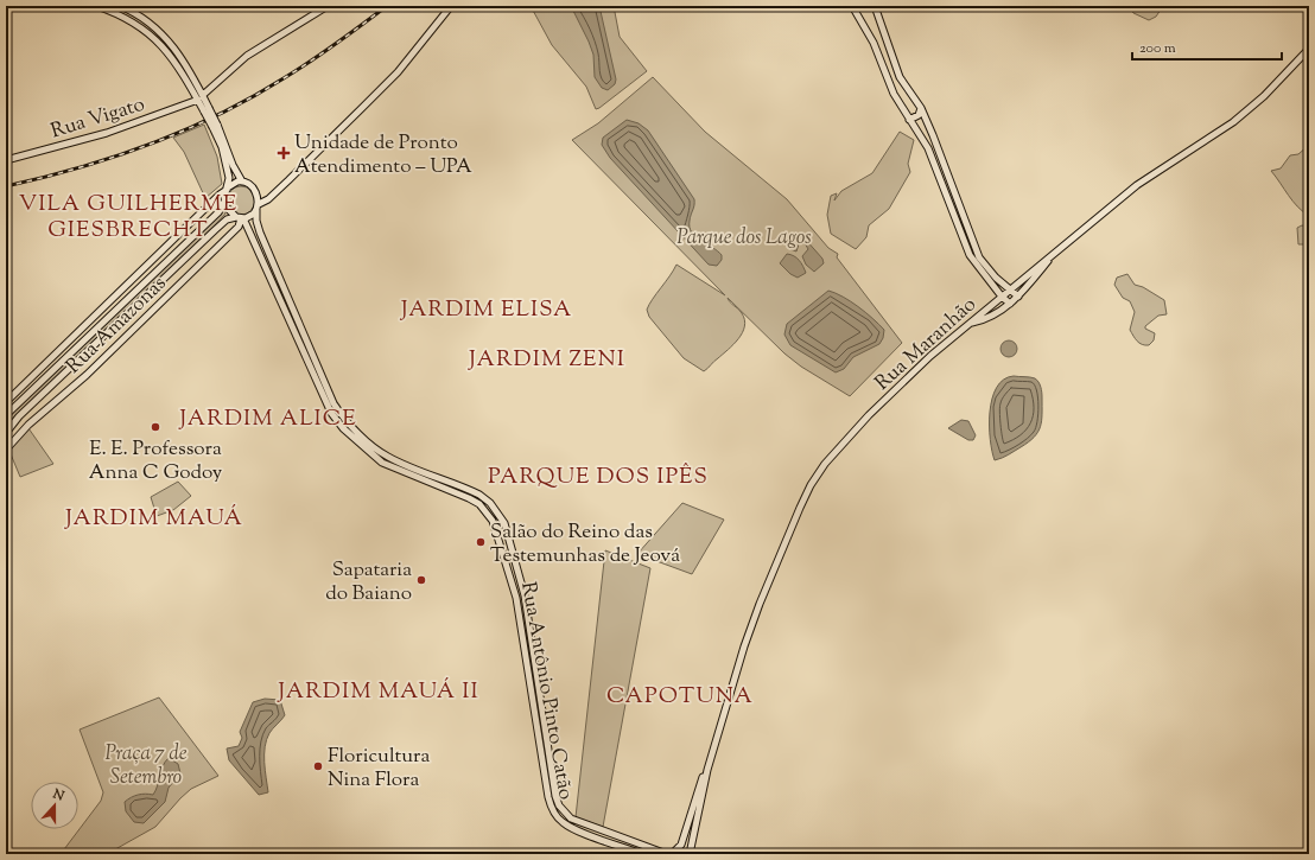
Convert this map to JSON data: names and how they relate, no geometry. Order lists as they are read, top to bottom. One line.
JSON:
{"streets":{"main road":["Rua Vigato","Rua Amazonas","Rua Maranhão","Rua Antônio Pinto Catão"]},"crossings":[["Rua Amazonas","Rua Antônio Pinto Catão"],["Rua Maranhão","Rua Antônio Pinto Catão"]],"districts":["VILA GUILHERME GIESBRECHT","JARDIM ELISA","JARDIM ZENI","JARDIM ALICE","PARQUE DOS IPÊS","JARDIM MAUÁ","JARDIM MAUÁ II","CAPOTUNA"],"parks":["Parque dos Lagos","Praça 7 de Setembro"],"places":{"health":["Unidade de Pronto Atendimento – UPA"],"other":["E. E. Professora Anna C Godoy","Salão do Reino das Testemunhas de Jeová","Sapataria do Baiano","Floricultura Nina Flora"]},"scale_bar":"200 m","north":"top"}
